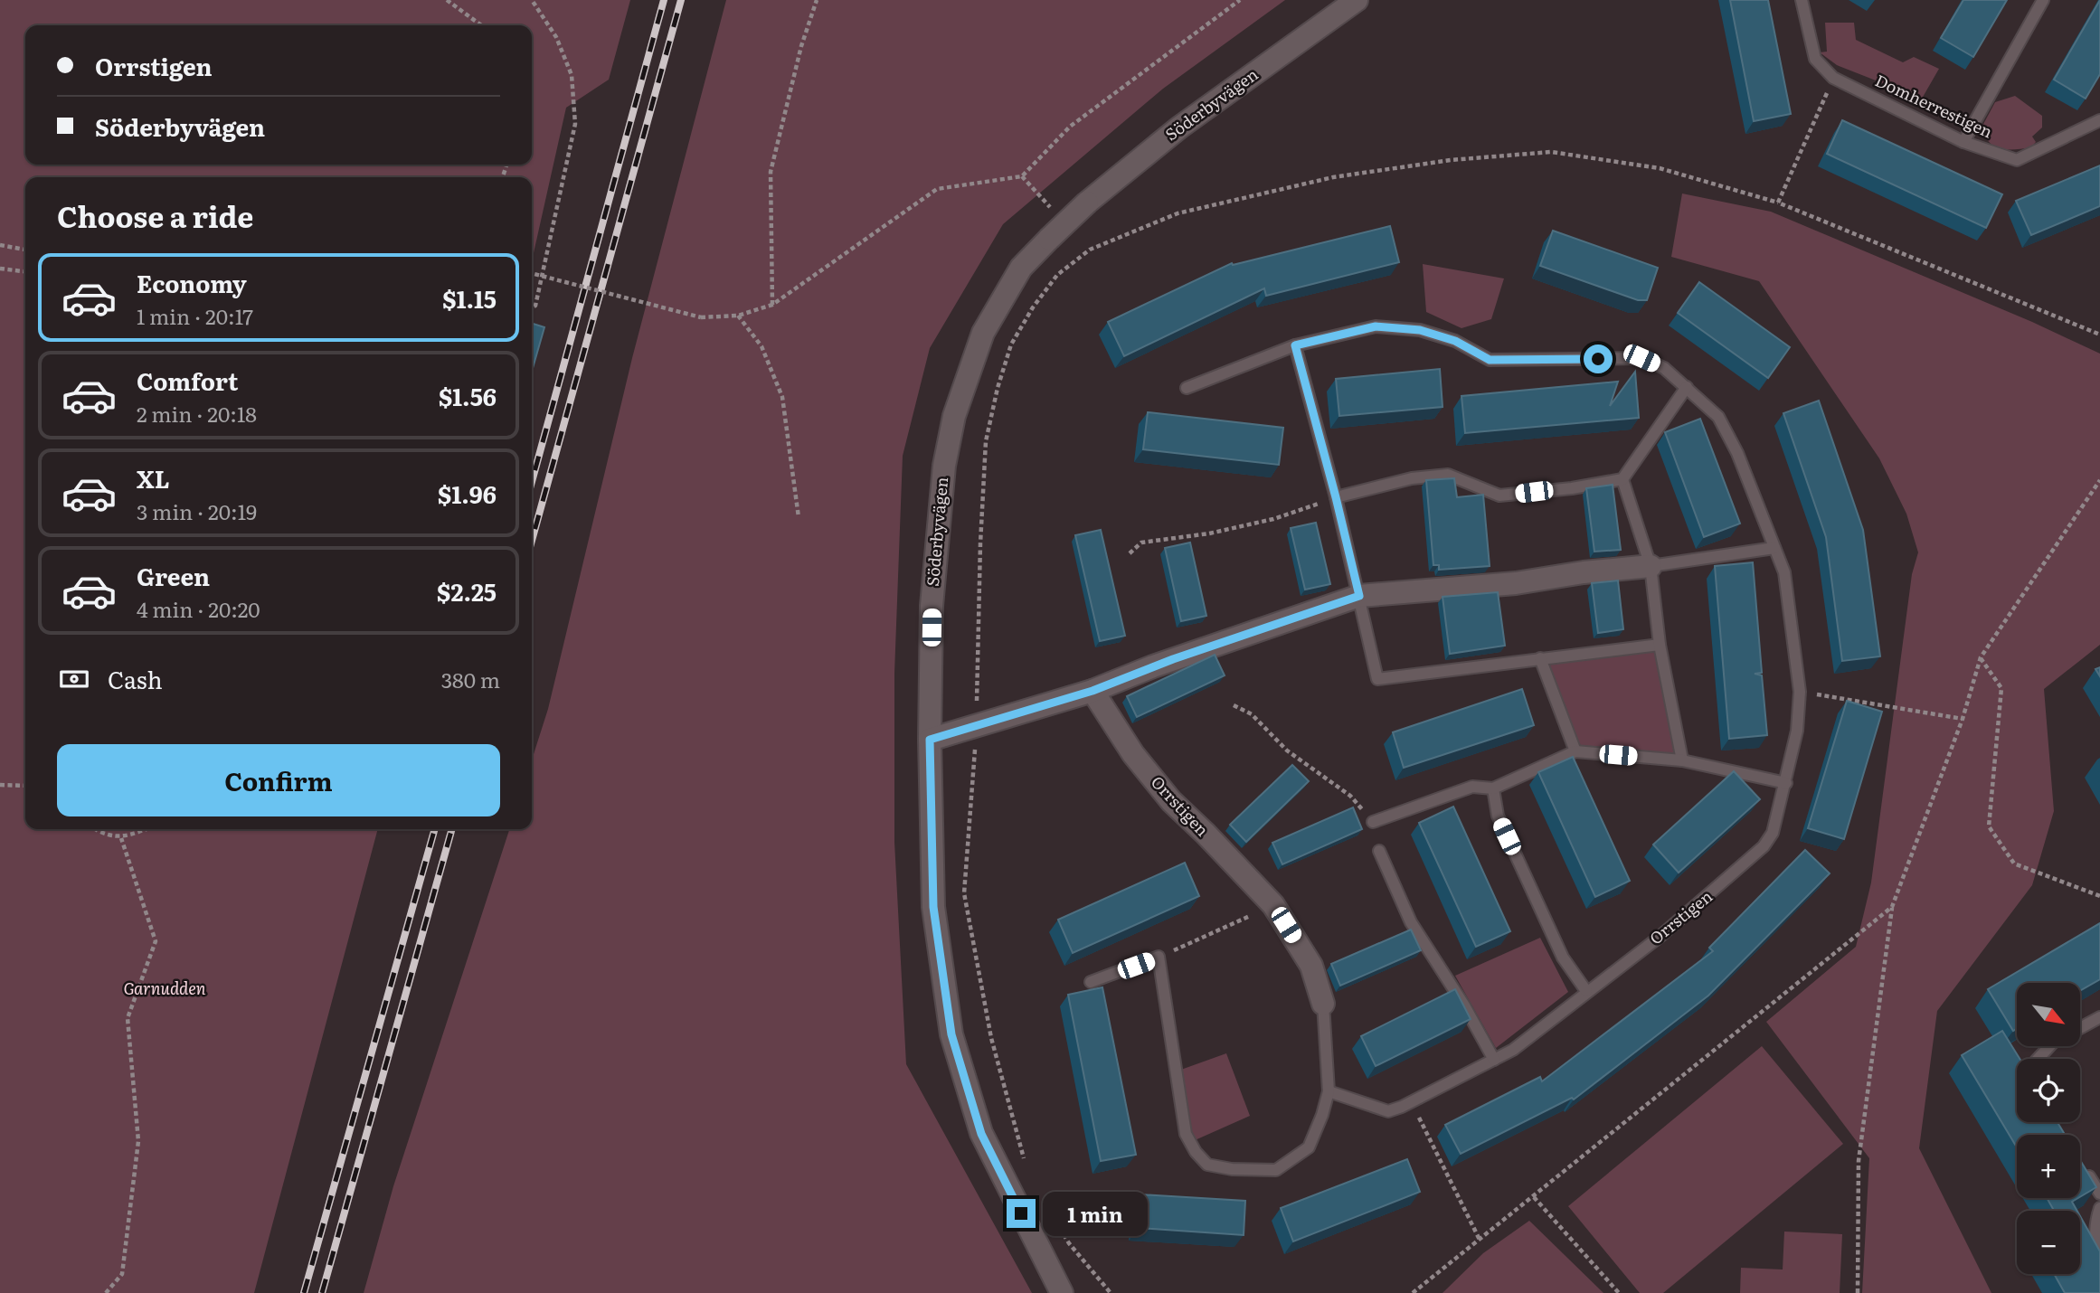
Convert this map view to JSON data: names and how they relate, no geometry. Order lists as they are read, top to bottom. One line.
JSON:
{"streets":{"street":["Söderbyvägen","Orrstigen"],"lane":["Domherrestigen"]},"parks":["Garnudden"],"north":"bottom right","page":{"banner":["Orrstigen","Söderbyvägen"],"heading":"Choose a ride","list":[{"name":"Economy","note":"1 min · 20:17","value":"$1.15"},{"name":"Comfort","note":"2 min · 20:18","value":"$1.56"},{"name":"XL","note":"3 min · 20:19","value":"$1.96"},{"name":"Green","note":"4 min · 20:20","value":"$2.25"}],"pay":["Cash","380 m"],"buttons":"Confirm","map_buttons":["+","−"],"bubble":"1 min"}}
